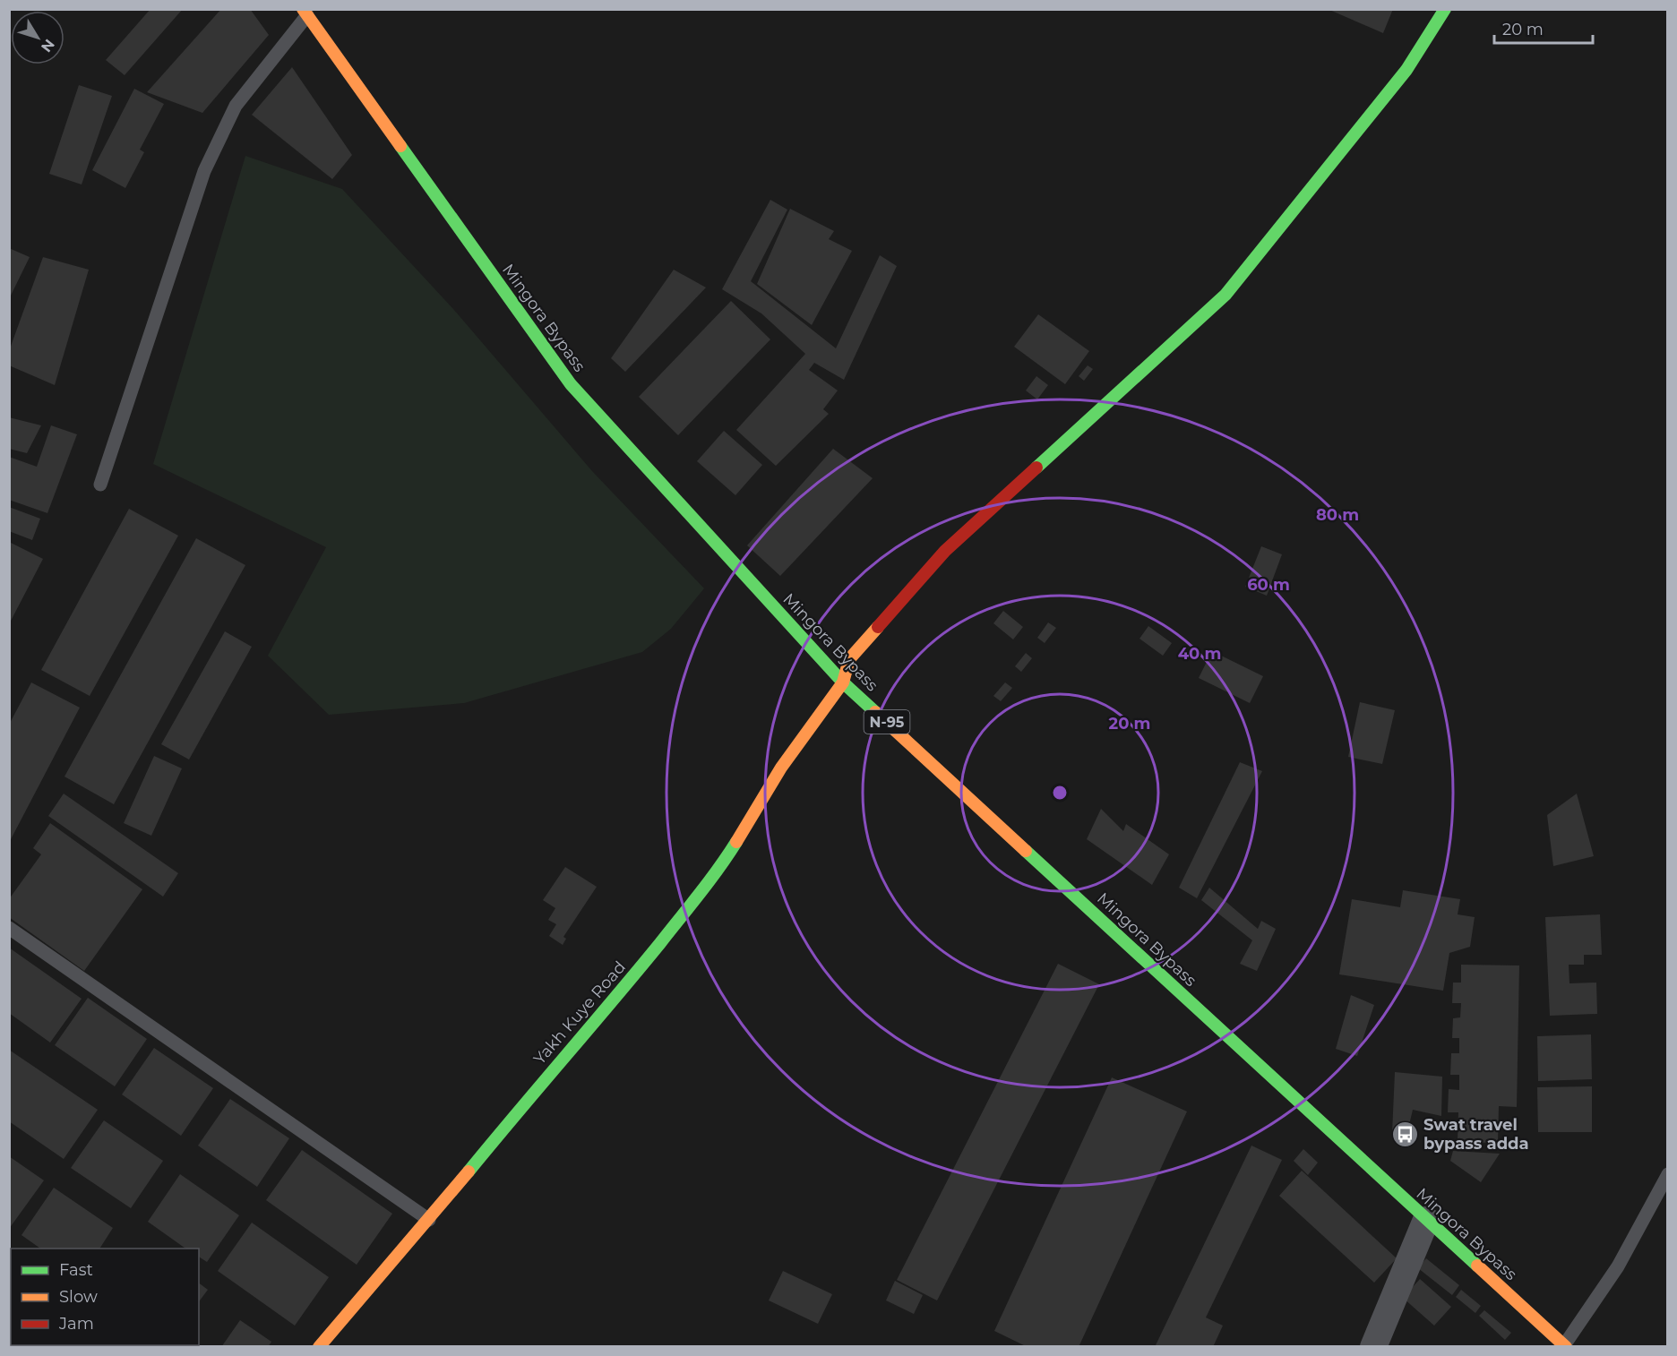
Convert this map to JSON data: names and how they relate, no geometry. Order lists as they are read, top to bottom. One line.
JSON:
{"streets":{"main road":["Mingora Bypass","N-95","Yakh Kuye Road"]},"crossings":[["Mingora Bypass","Yakh Kuye Road"]],"places":{"bus stop":["Swat travel bypass adda"]},"legend":["Fast","Slow","Jam"],"scale_bar":"20 m","north":"bottom right","rings":["80 m","60 m","40 m","20 m"]}
